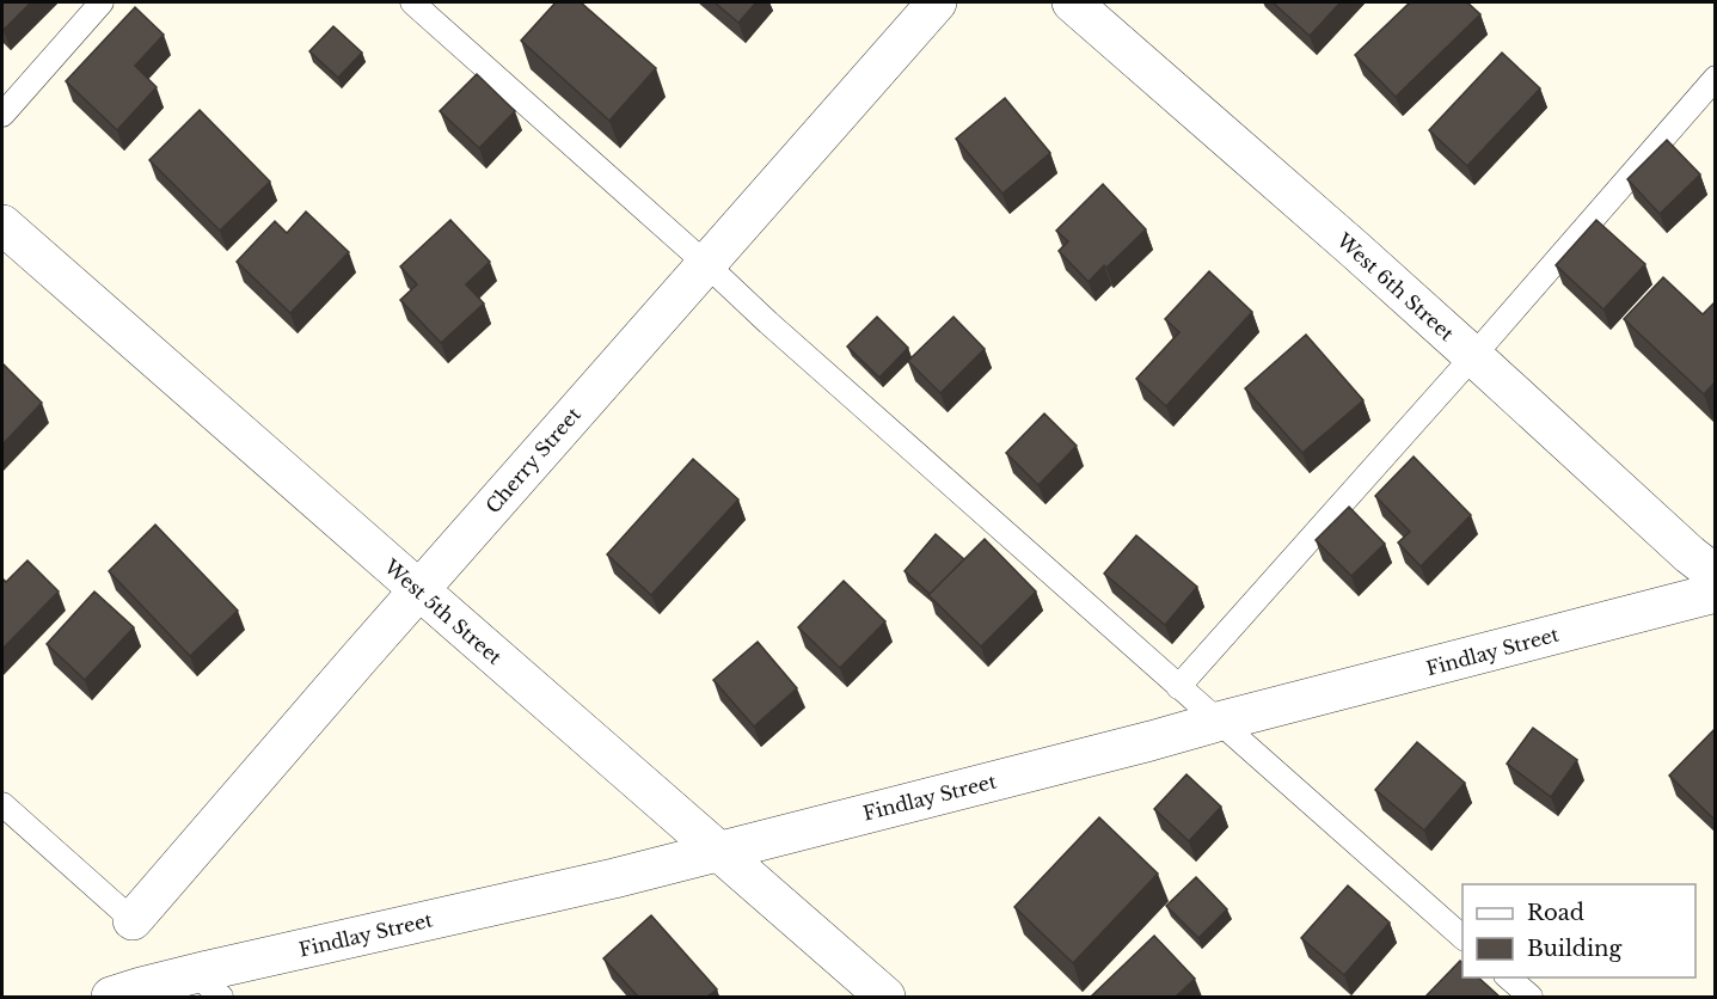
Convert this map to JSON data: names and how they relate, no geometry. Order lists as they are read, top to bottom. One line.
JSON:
{"streets":{"street":["West 6th Street","Cherry Street","West 5th Street","Findlay Street"]},"crossings":[["Cherry Street","West 5th Street"],["West 5th Street","Findlay Street"]],"legend":["Road","Building"]}
